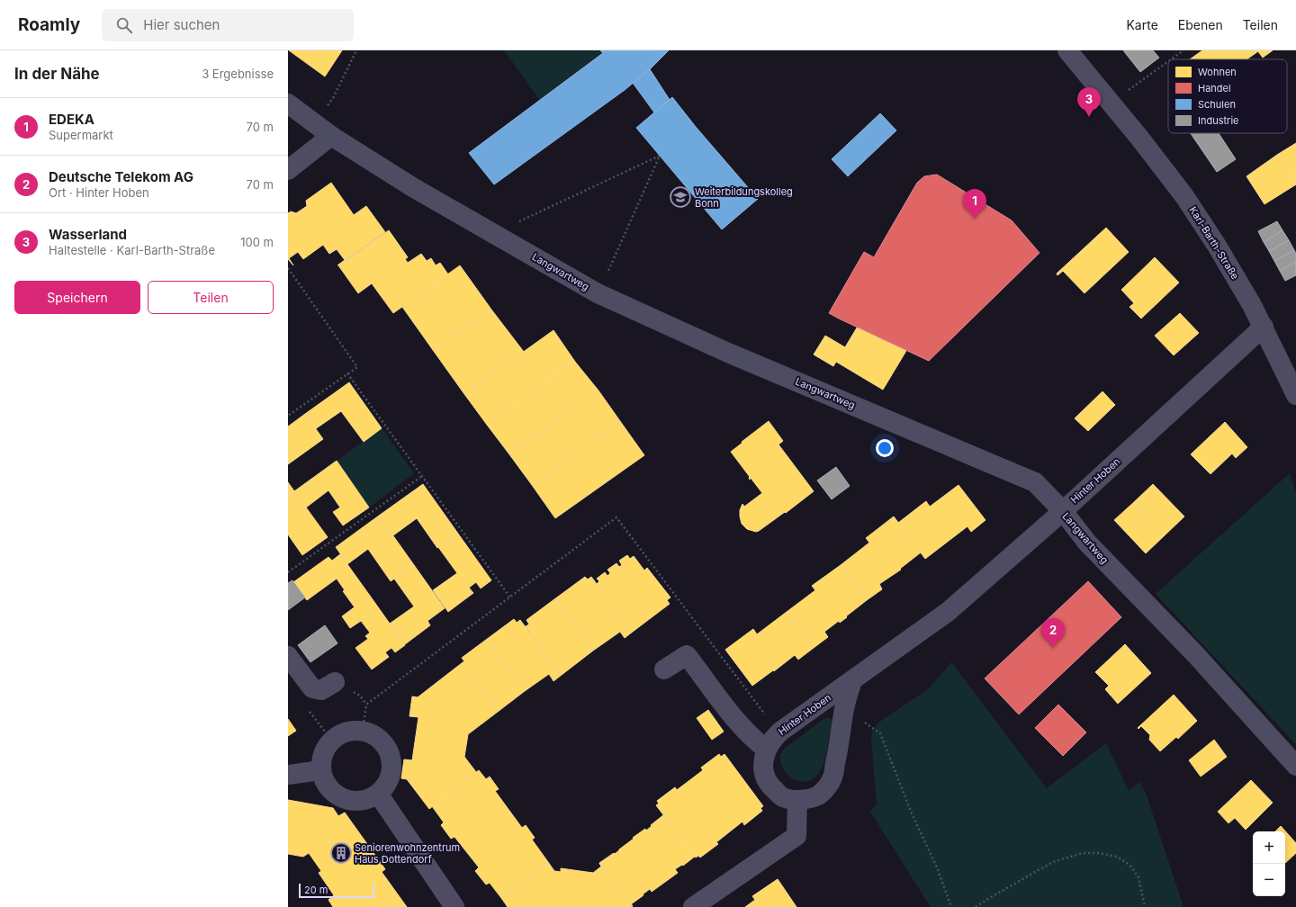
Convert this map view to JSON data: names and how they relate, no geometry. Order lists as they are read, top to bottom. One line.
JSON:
{"streets":{"street":["Karl-Barth-Straße","Langwartweg","Hinter Hoben"]},"crossings":[["Karl-Barth-Straße","Hinter Hoben"],["Langwartweg","Hinter Hoben"]],"places":{"school or university":["Weiterbildungskolleg Bonn"],"building":["Seniorenwohnzentrum Haus Dottendorf"]},"legend":["Wohnen","Handel","Schulen","Industrie"],"scale_bar":"20 m","page":{"header":"Roamly","search":"Hier suchen","nav":["Karte","Ebenen","Teilen"],"heading":["In der Nähe","3 Ergebnisse"],"pins":["3","1","2"],"list":[{"mark":"1","name":"EDEKA","note":"Supermarkt","value":"70 m"},{"mark":"2","name":"Deutsche Telekom AG","note":"Ort · Hinter Hoben","value":"70 m"},{"mark":"3","name":"Wasserland","note":"Haltestelle · Karl-Barth-Straße","value":"100 m"}],"buttons":["Speichern","Teilen"],"map_buttons":["+","−"],"scale":"20 m"}}
